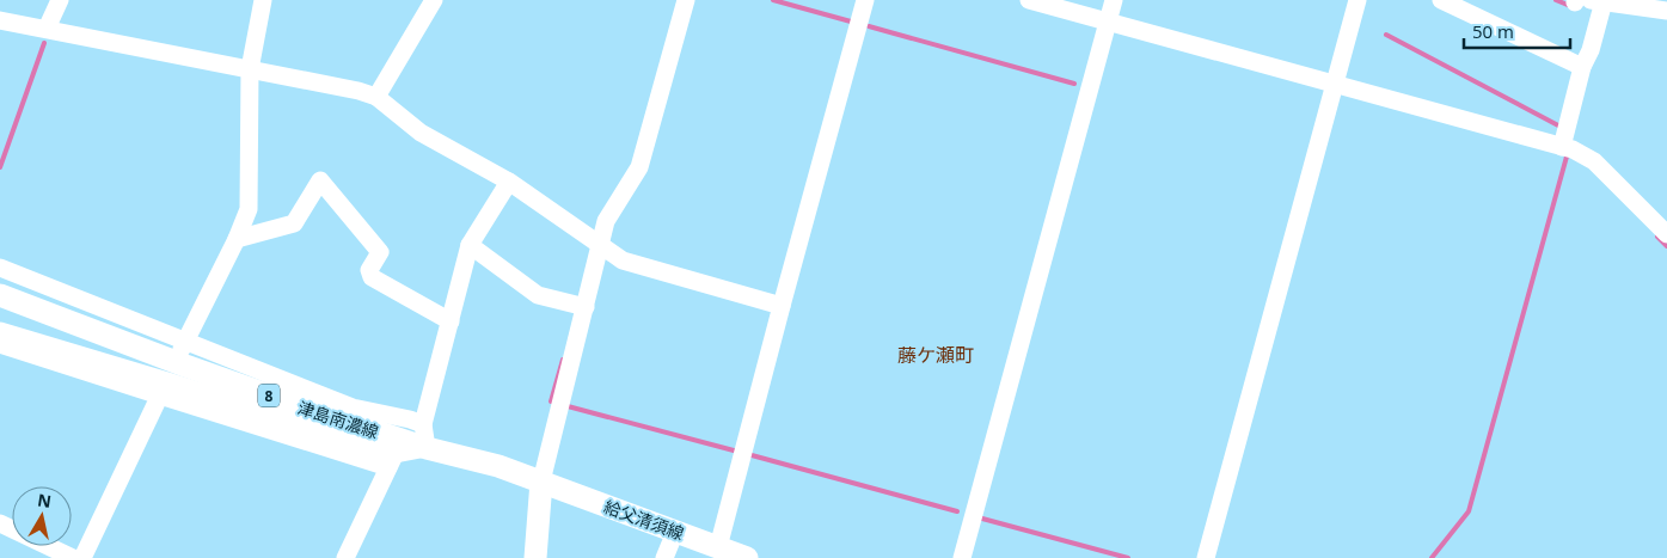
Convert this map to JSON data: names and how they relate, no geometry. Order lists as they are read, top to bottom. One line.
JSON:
{"streets":{"main road":["8","津島南濃線","給父清須線"]},"crossings":[["津島南濃線","給父清須線"]],"districts":["藤ケ瀬町"],"scale_bar":"50 m","north":"top"}
